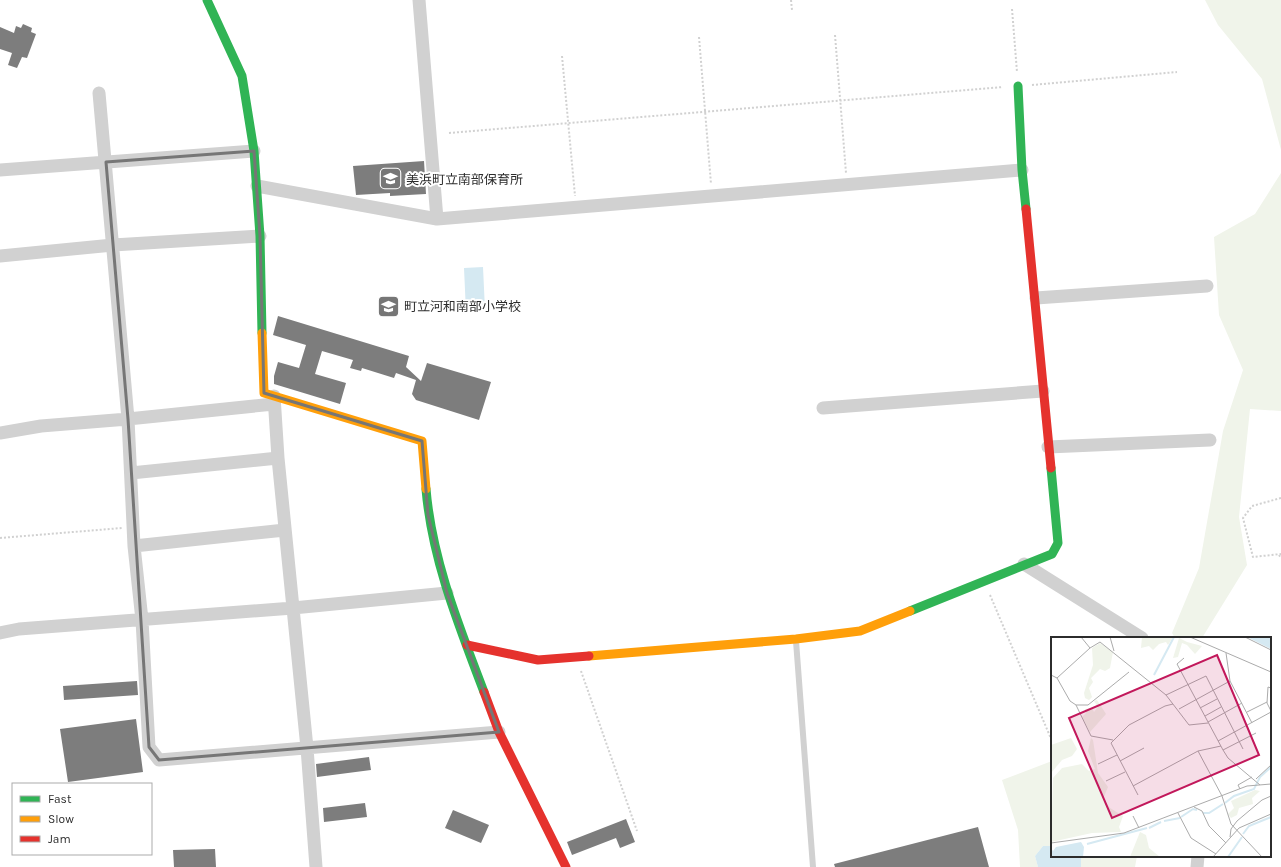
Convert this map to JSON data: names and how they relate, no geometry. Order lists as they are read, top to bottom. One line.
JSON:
{"places":{"school or university":["美浜町立南部保育所","町立河和南部小学校"]},"legend":["Fast","Slow","Jam"]}
